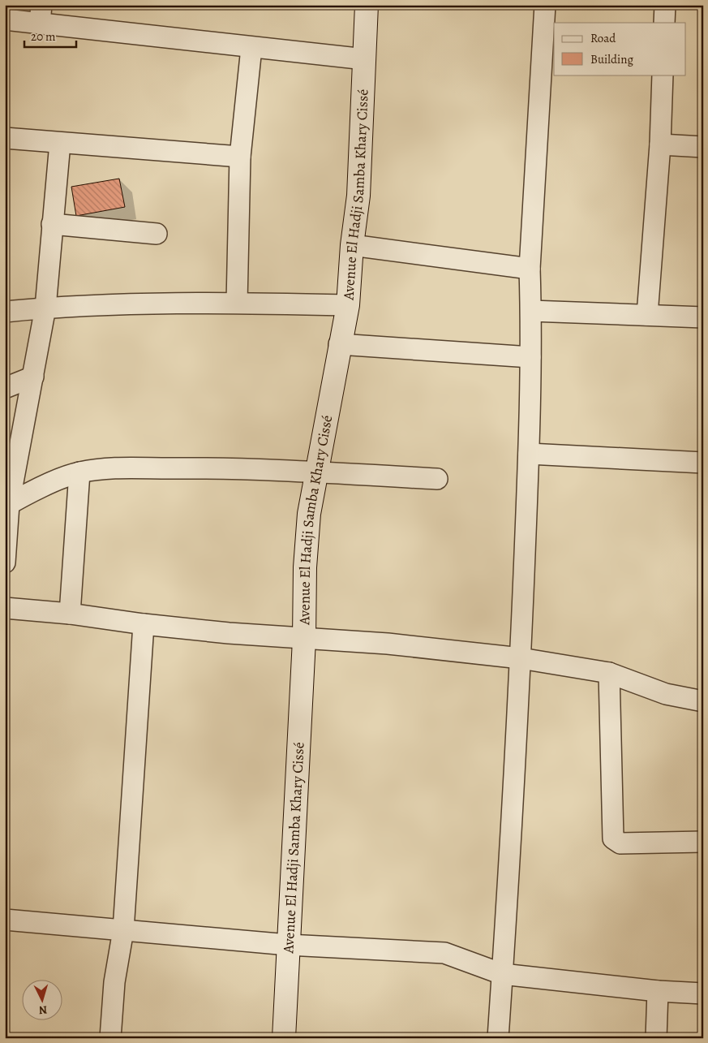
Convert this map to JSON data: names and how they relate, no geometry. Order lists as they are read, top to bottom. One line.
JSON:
{"streets":{"street":["Avenue El Hadji Samba Khary Cissé"]},"legend":["Road","Building"],"scale_bar":"20 m","north":"bottom"}
